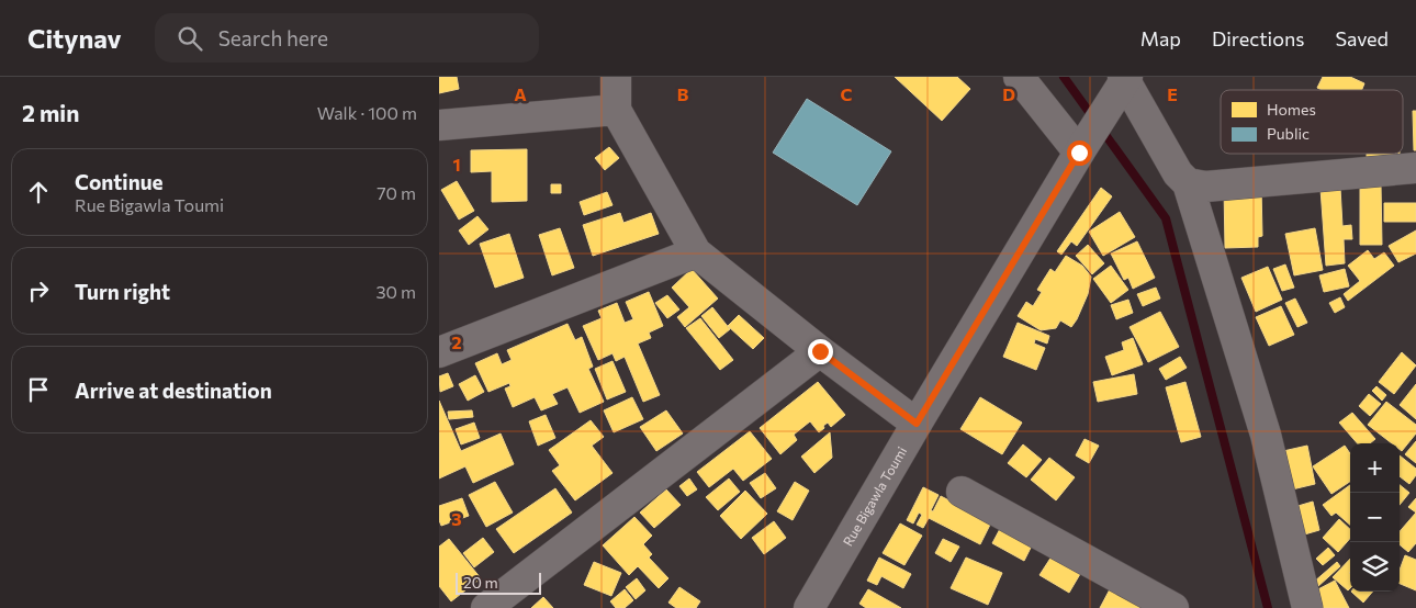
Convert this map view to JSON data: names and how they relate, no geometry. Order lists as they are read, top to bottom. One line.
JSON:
{"streets":{"street":["Rue Bigawla Toumi"]},"legend":["Homes","Public"],"scale_bar":"20 m","page":{"header":"Citynav","search":"Search here","nav":["Map","Directions","Saved"],"heading":["2 min","Walk · 100 m"],"list":[["Continue","Rue Bigawla Toumi","70 m"],["Turn right","30 m"],"Arrive at destination"],"map_buttons":["+","−"],"scale":"20 m"},"grid":{"columns":["A","B","C","D","E"],"rows":["1","2","3"]}}
